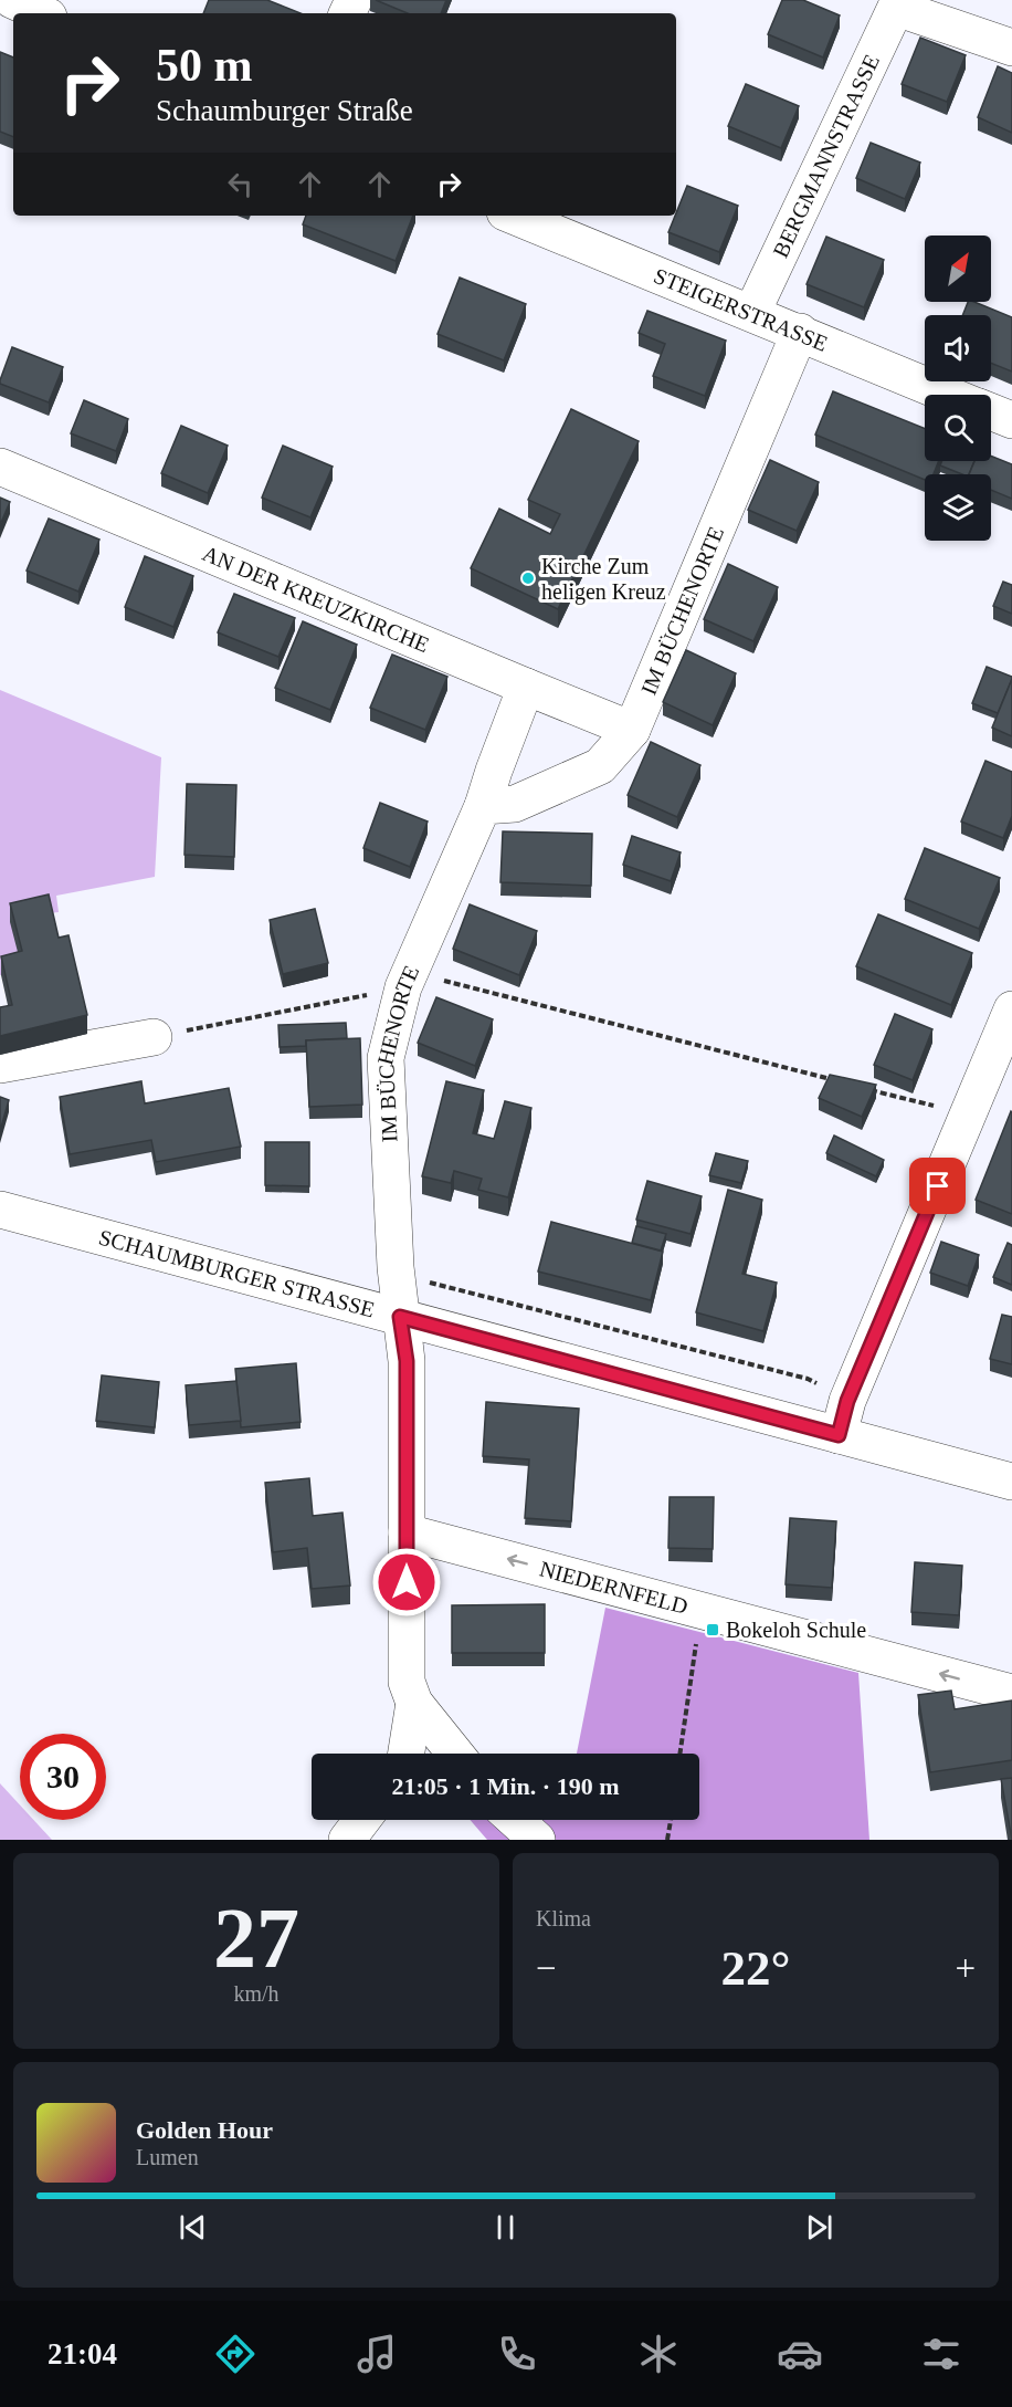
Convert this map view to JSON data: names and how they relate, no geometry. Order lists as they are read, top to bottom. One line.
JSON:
{"streets":{"street":["BERGMANNSTRASSE","STEIGERSTRASSE","AN DER KREUZKIRCHE","IM BÜCHENORTE","SCHAUMBURGER STRASSE","NIEDERNFELD"]},"crossings":[["BERGMANNSTRASSE","STEIGERSTRASSE"],["STEIGERSTRASSE","IM BÜCHENORTE"],["AN DER KREUZKIRCHE","IM BÜCHENORTE"],["IM BÜCHENORTE","SCHAUMBURGER STRASSE"],["IM BÜCHENORTE","NIEDERNFELD"]],"one_way":["NIEDERNFELD"],"places":{"other":["Kirche Zum heligen Kreuz"],"transit":["Bokeloh Schule"]},"north":"top right","page":{"turn":["50 m","Schaumburger Straße"],"limit":"30","trip":"21:05 · 1 Min. · 190 m","tile":[["27","km/h"],"Klima"],"heat":["−","22°","+"],"song":["Golden Hour","Lumen"],"tabs":"21:04"}}
